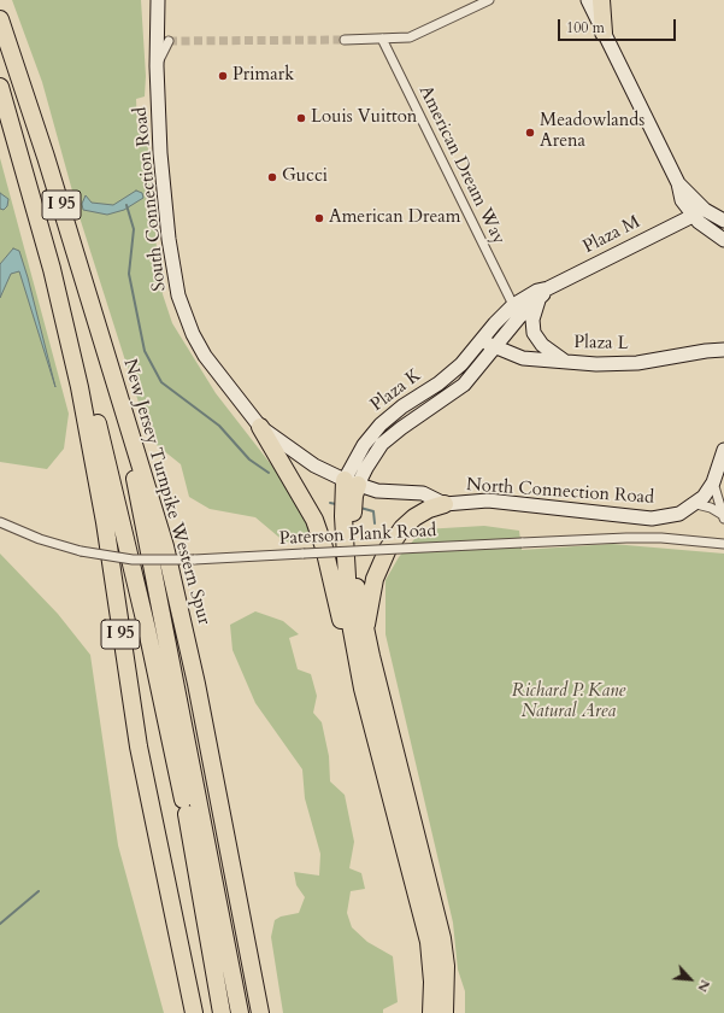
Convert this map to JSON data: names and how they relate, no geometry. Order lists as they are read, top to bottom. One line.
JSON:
{"streets":{"highway":["I 95","New Jersey Turnpike Western Spur"],"street":["American Dream Way","South Connection Road","Plaza M","Plaza L","Plaza K","North Connection Road","Paterson Plank Road"]},"crossings":[["American Dream Way","Plaza M"],["South Connection Road","North Connection Road"],["Plaza M","Plaza L"],["Plaza M","Plaza K"],["Plaza L","Plaza K"],["Plaza K","North Connection Road"]],"parks":["Richard P. Kane Natural Area"],"places":["Primark","Louis Vuitton","Meadowlands Arena","Gucci","American Dream"],"scale_bar":"100 m","north":"bottom right"}
